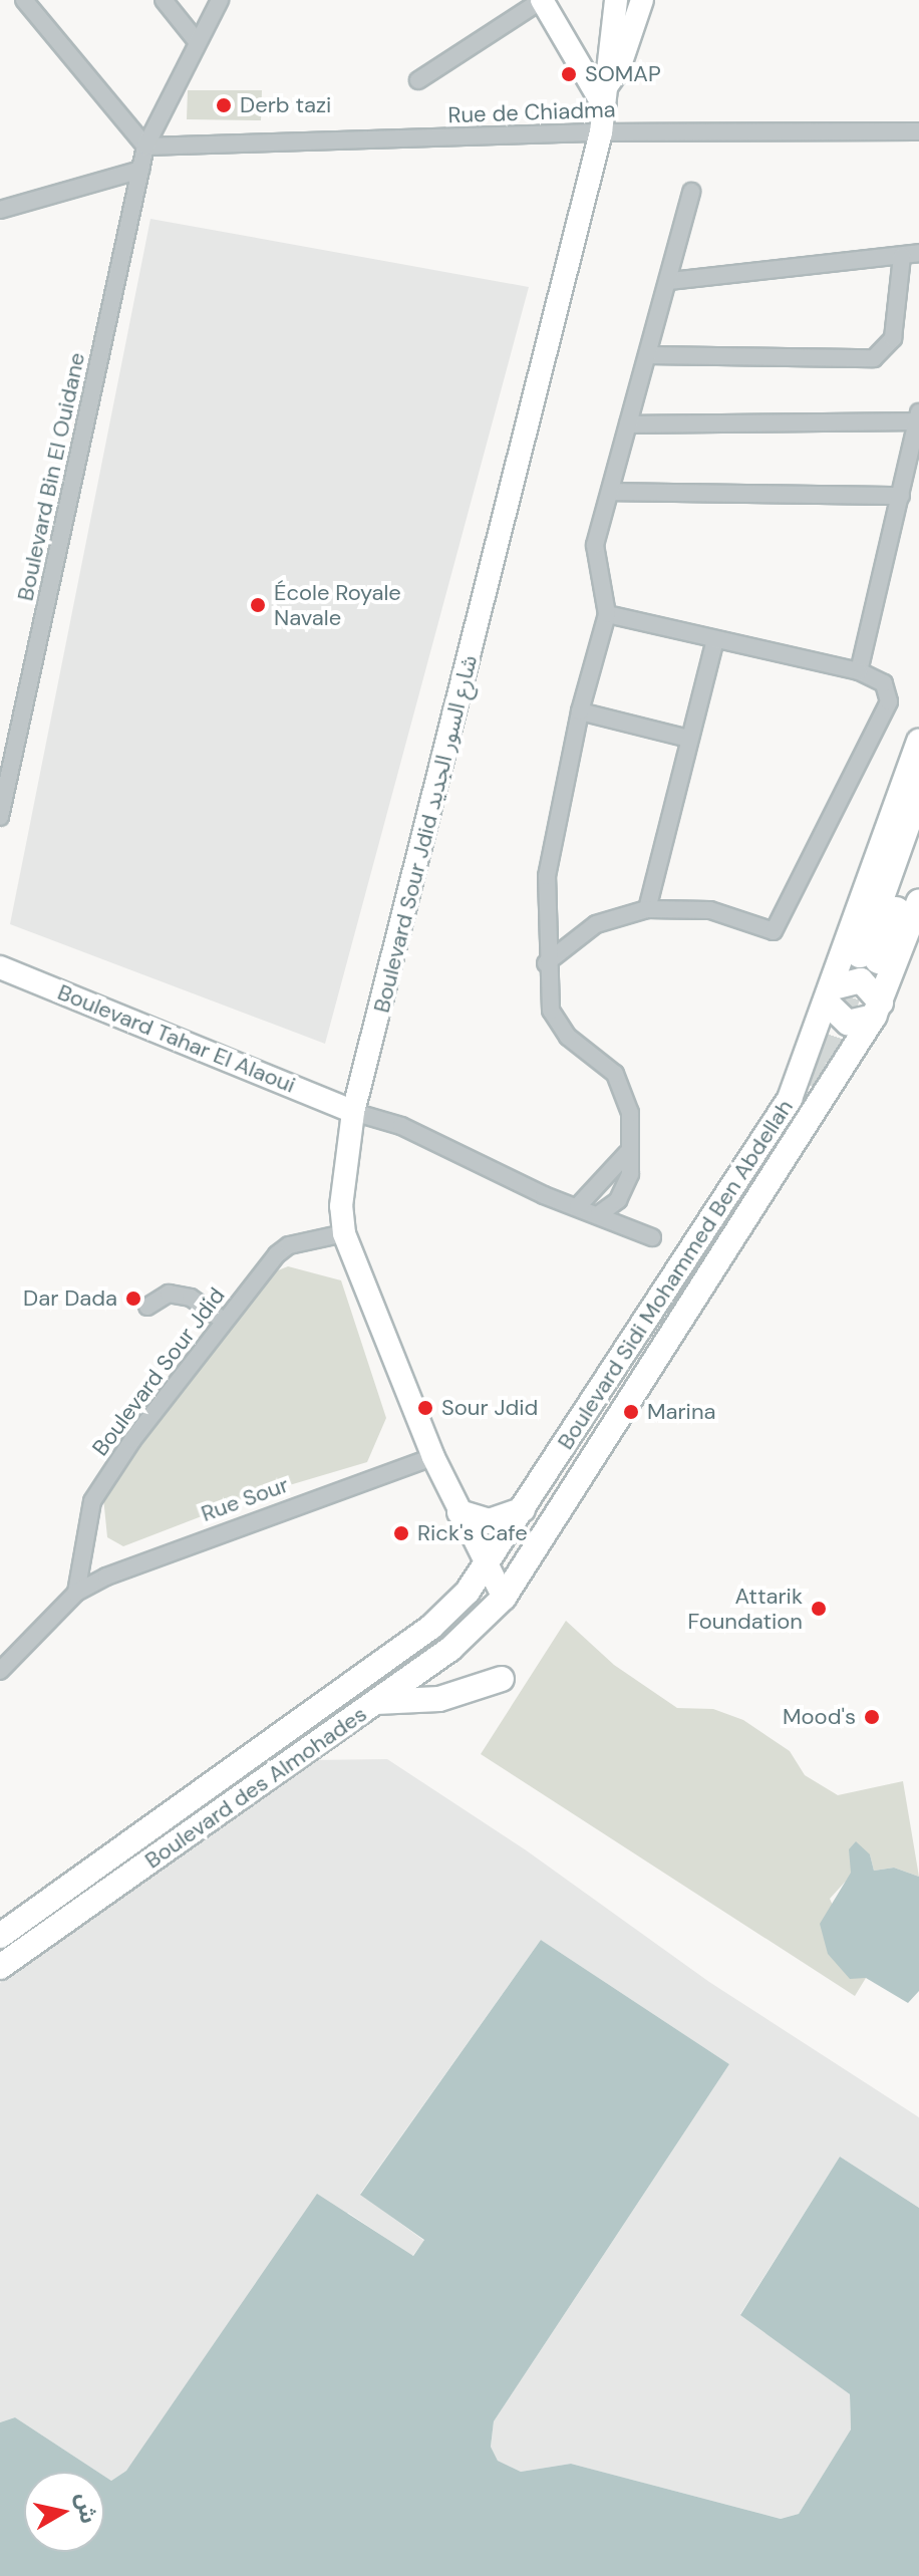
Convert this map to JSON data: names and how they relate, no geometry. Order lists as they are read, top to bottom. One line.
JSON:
{"streets":{"main road":["Boulevard Sidi Mohammed Ben Abdellah","Boulevard des Almohades"],"street":["Rue de Chiadma","Boulevard Bin El Ouidane","Boulevard Sour Jdid شارع السور الجديد","Boulevard Tahar El Alaoui","Boulevard Sour Jdid","Rue Sour"]},"crossings":[["Rue de Chiadma","Boulevard Bin El Ouidane"],["Rue de Chiadma","Boulevard Sour Jdid شارع السور الجديد"],["Boulevard Sour Jdid شارع السور الجديد","Boulevard Tahar El Alaoui"],["Boulevard Sour Jdid شارع السور الجديد","Boulevard Sidi Mohammed Ben Abdellah"],["Boulevard Sour Jdid شارع السور الجديد","Boulevard Sour Jdid"],["Boulevard Sour Jdid شارع السور الجديد","Rue Sour"],["Boulevard Sour Jdid شارع السور الجديد","Boulevard des Almohades"],["Boulevard Sidi Mohammed Ben Abdellah","Boulevard des Almohades"],["Boulevard Sour Jdid","Rue Sour"]],"places":["SOMAP","Derb tazi","École Royale Navale","Dar Dada","Sour Jdid","Marina","Rick's Cafe","Attarik Foundation","Mood's"],"north":"right"}
